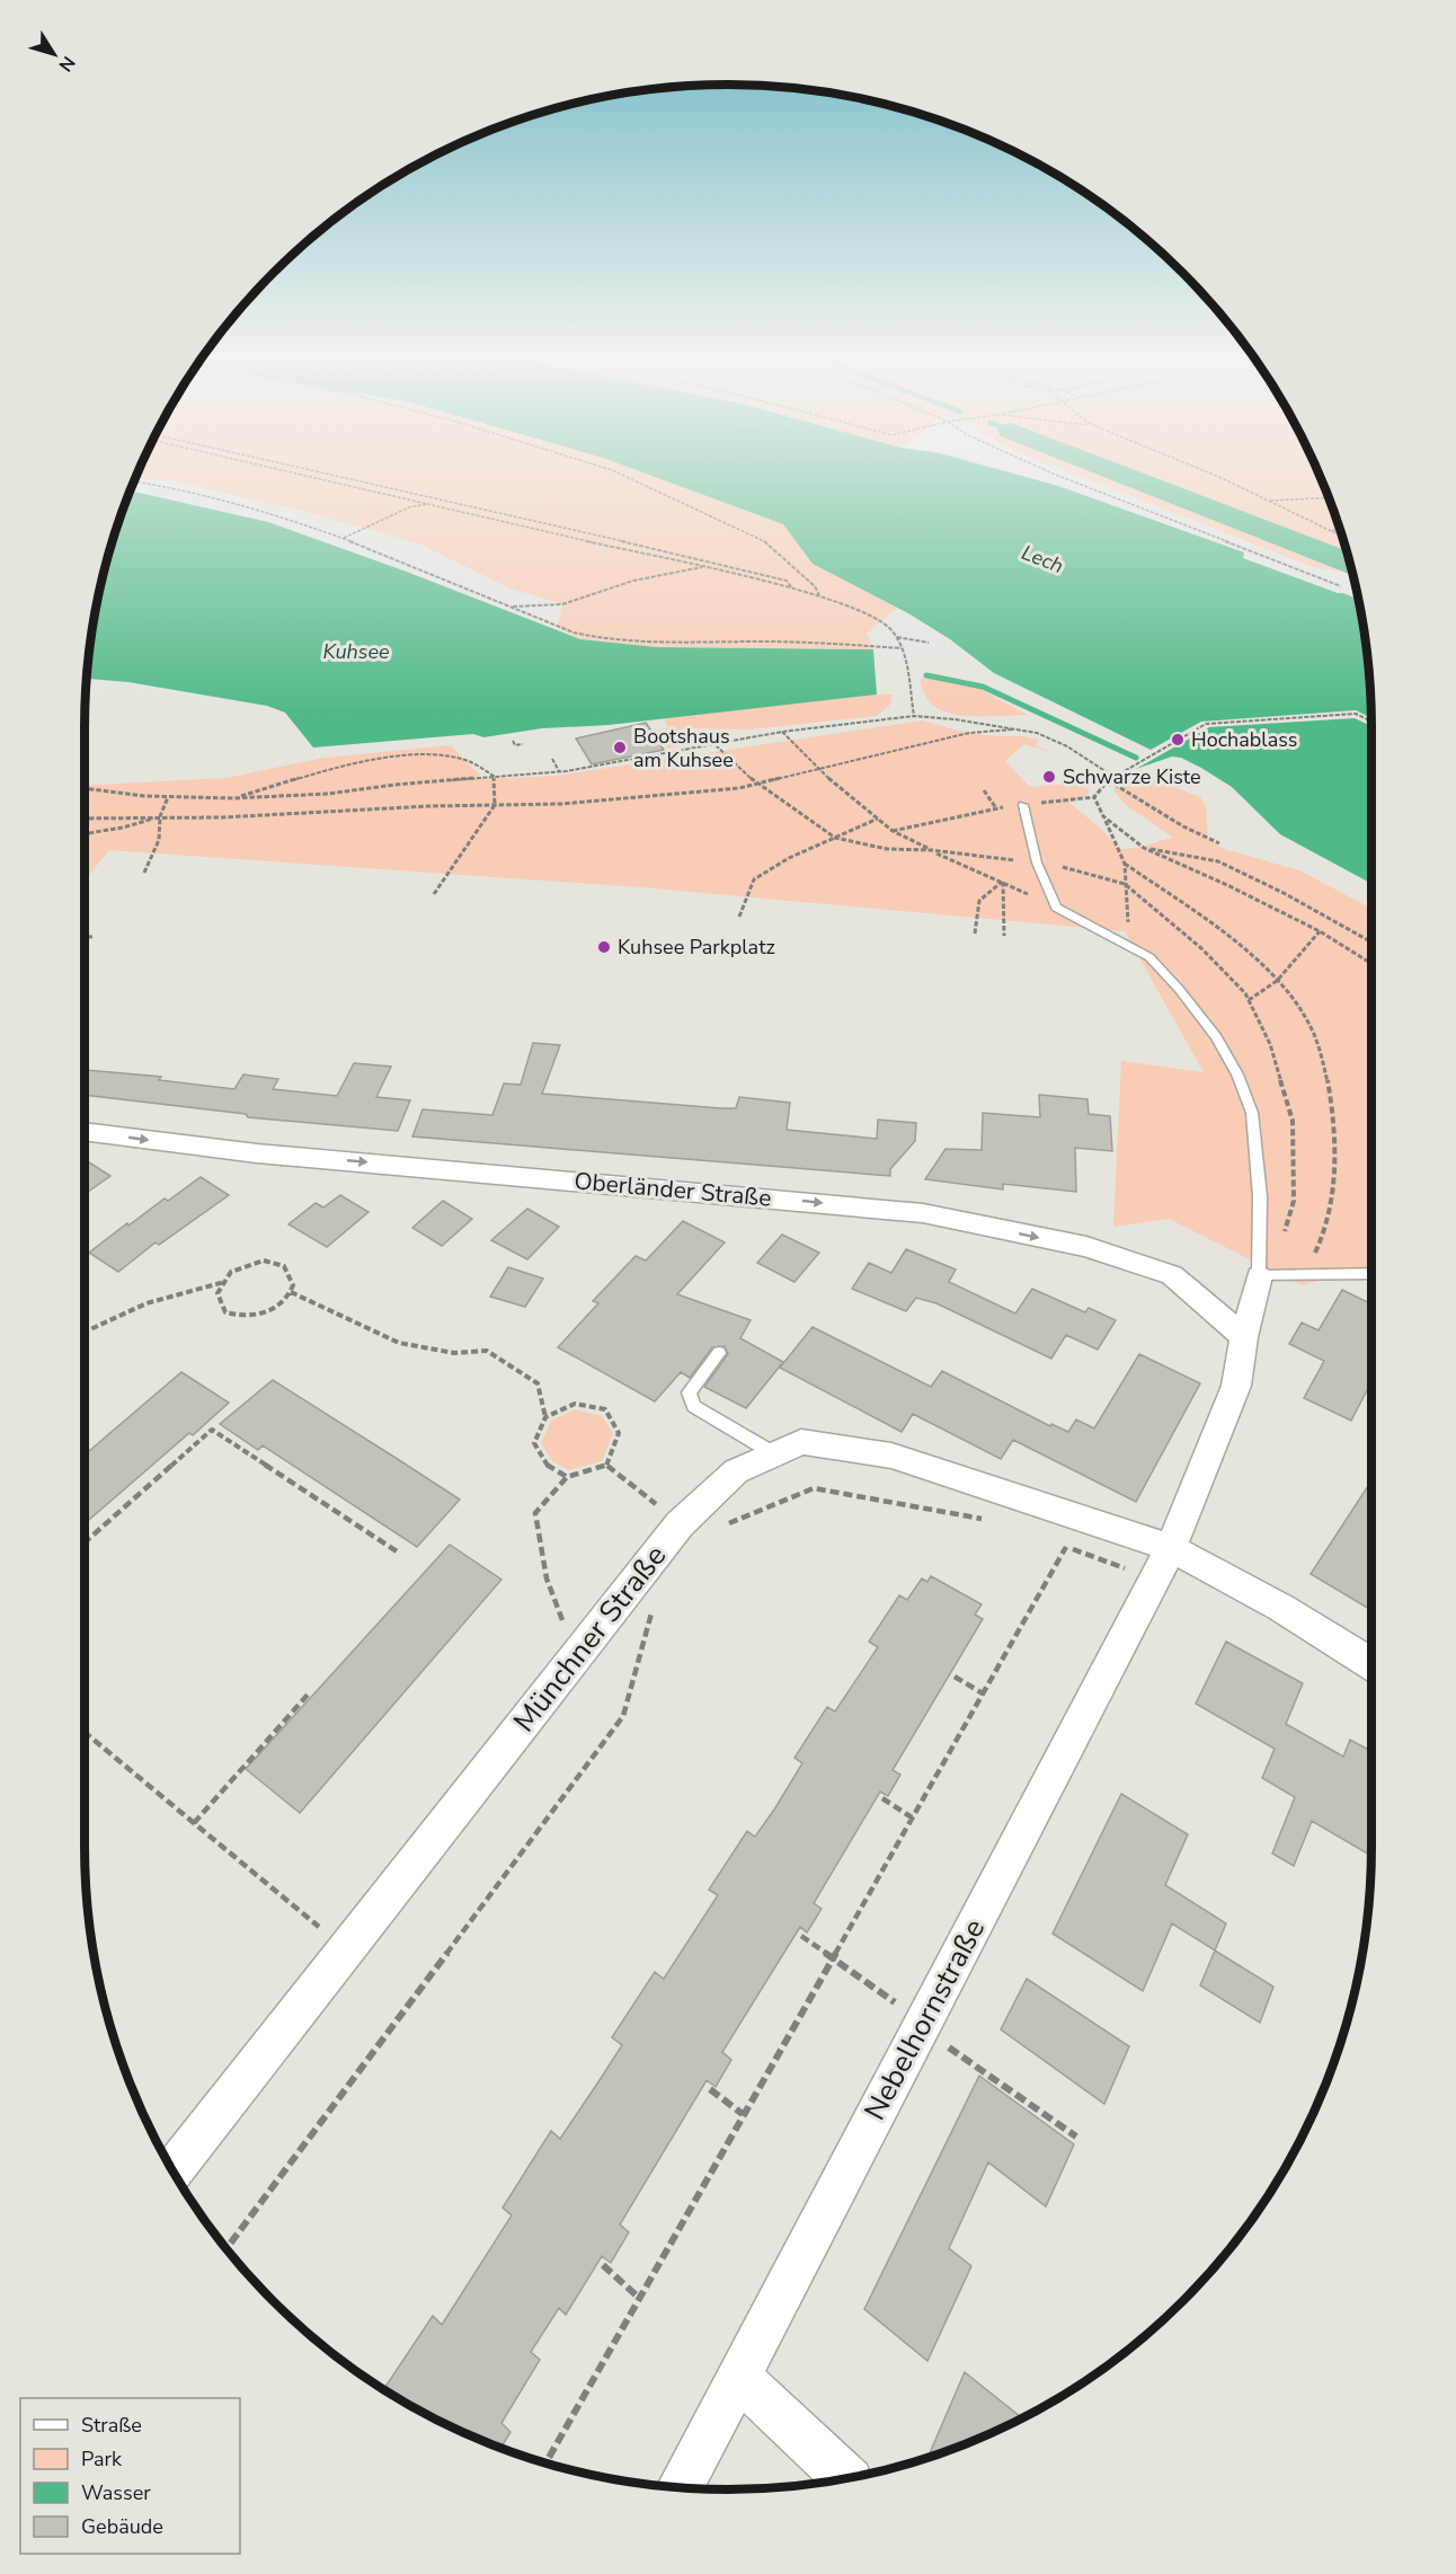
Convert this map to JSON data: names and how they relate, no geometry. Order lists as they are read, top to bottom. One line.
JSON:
{"streets":{"street":["Oberländer Straße","Münchner Straße","Nebelhornstraße"]},"crossings":[["Münchner Straße","Nebelhornstraße"]],"one_way":["Oberländer Straße"],"water":["Lech","Kuhsee"],"places":["Hochablass","Bootshaus am Kuhsee","Schwarze Kiste","Kuhsee Parkplatz"],"legend":["Straße","Park","Wasser","Gebäude"],"north":"bottom right"}
